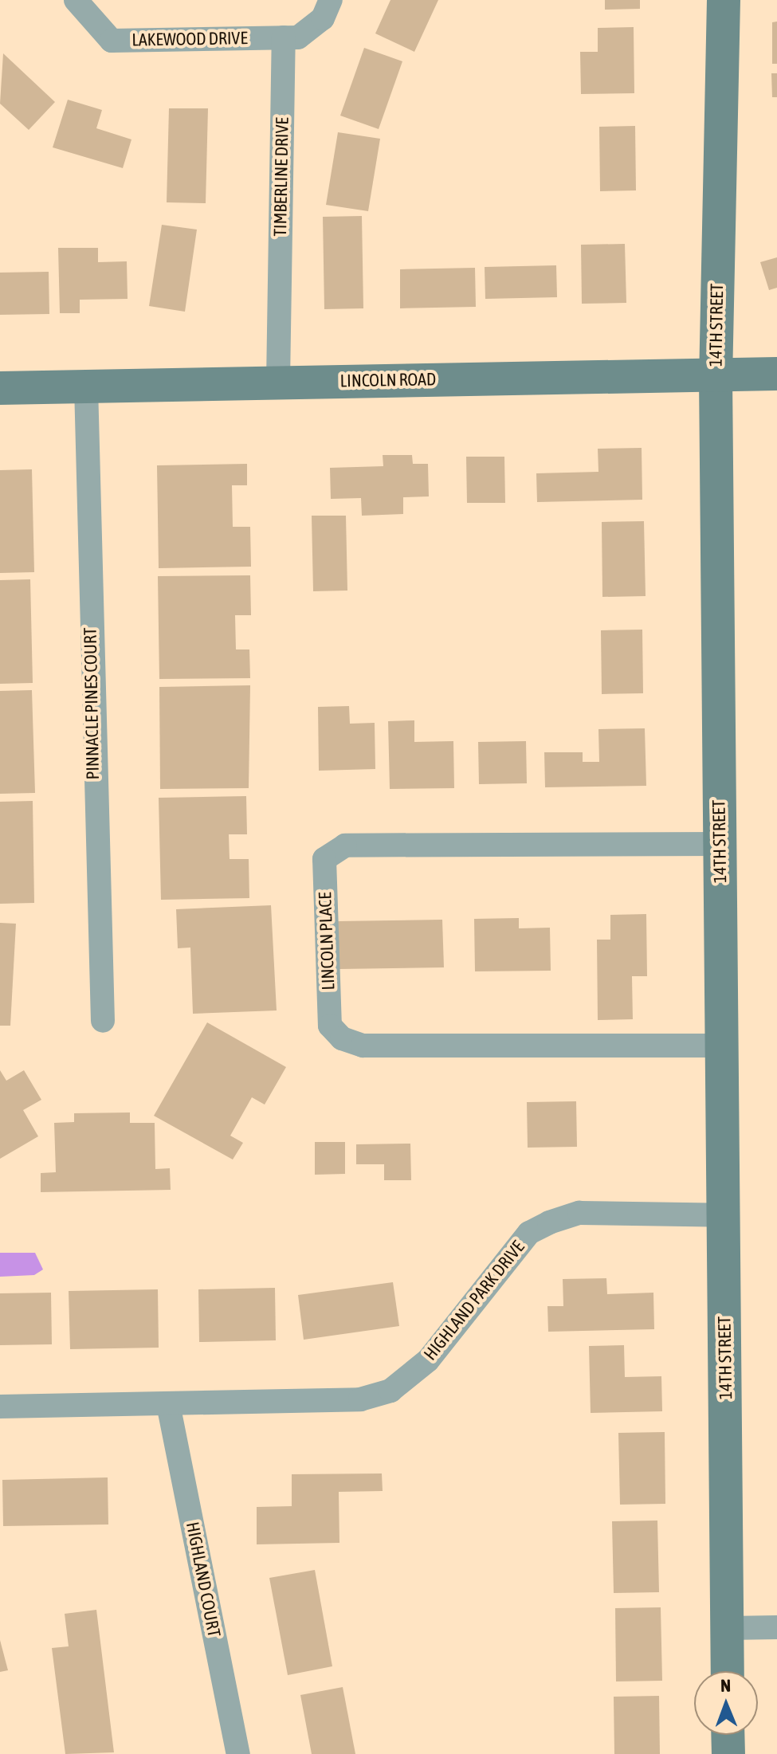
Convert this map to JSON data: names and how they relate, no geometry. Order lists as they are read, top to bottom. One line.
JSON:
{"streets":{"street":["LAKEWOOD DRIVE","TIMBERLINE DRIVE","14TH STREET","LINCOLN ROAD","PINNACLE PINES COURT","LINCOLN PLACE","HIGHLAND PARK DRIVE","HIGHLAND COURT"]},"crossings":[["LAKEWOOD DRIVE","TIMBERLINE DRIVE"],["TIMBERLINE DRIVE","LINCOLN ROAD"],["14TH STREET","LINCOLN ROAD"],["14TH STREET","LINCOLN PLACE"],["14TH STREET","HIGHLAND PARK DRIVE"],["LINCOLN ROAD","PINNACLE PINES COURT"],["HIGHLAND PARK DRIVE","HIGHLAND COURT"]],"north":"top"}
